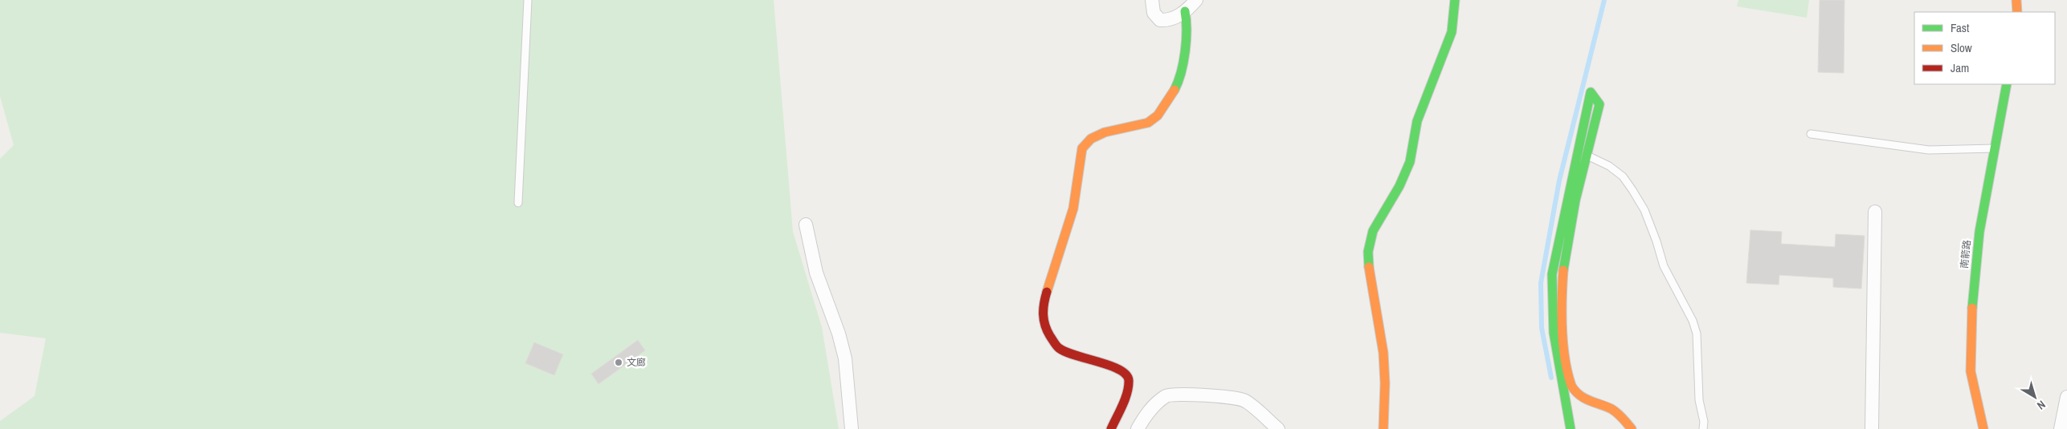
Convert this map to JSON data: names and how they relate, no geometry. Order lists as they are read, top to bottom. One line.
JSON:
{"streets":{"street":["南箭路"]},"places":["文廊"],"legend":["Fast","Slow","Jam"],"north":"bottom right"}
